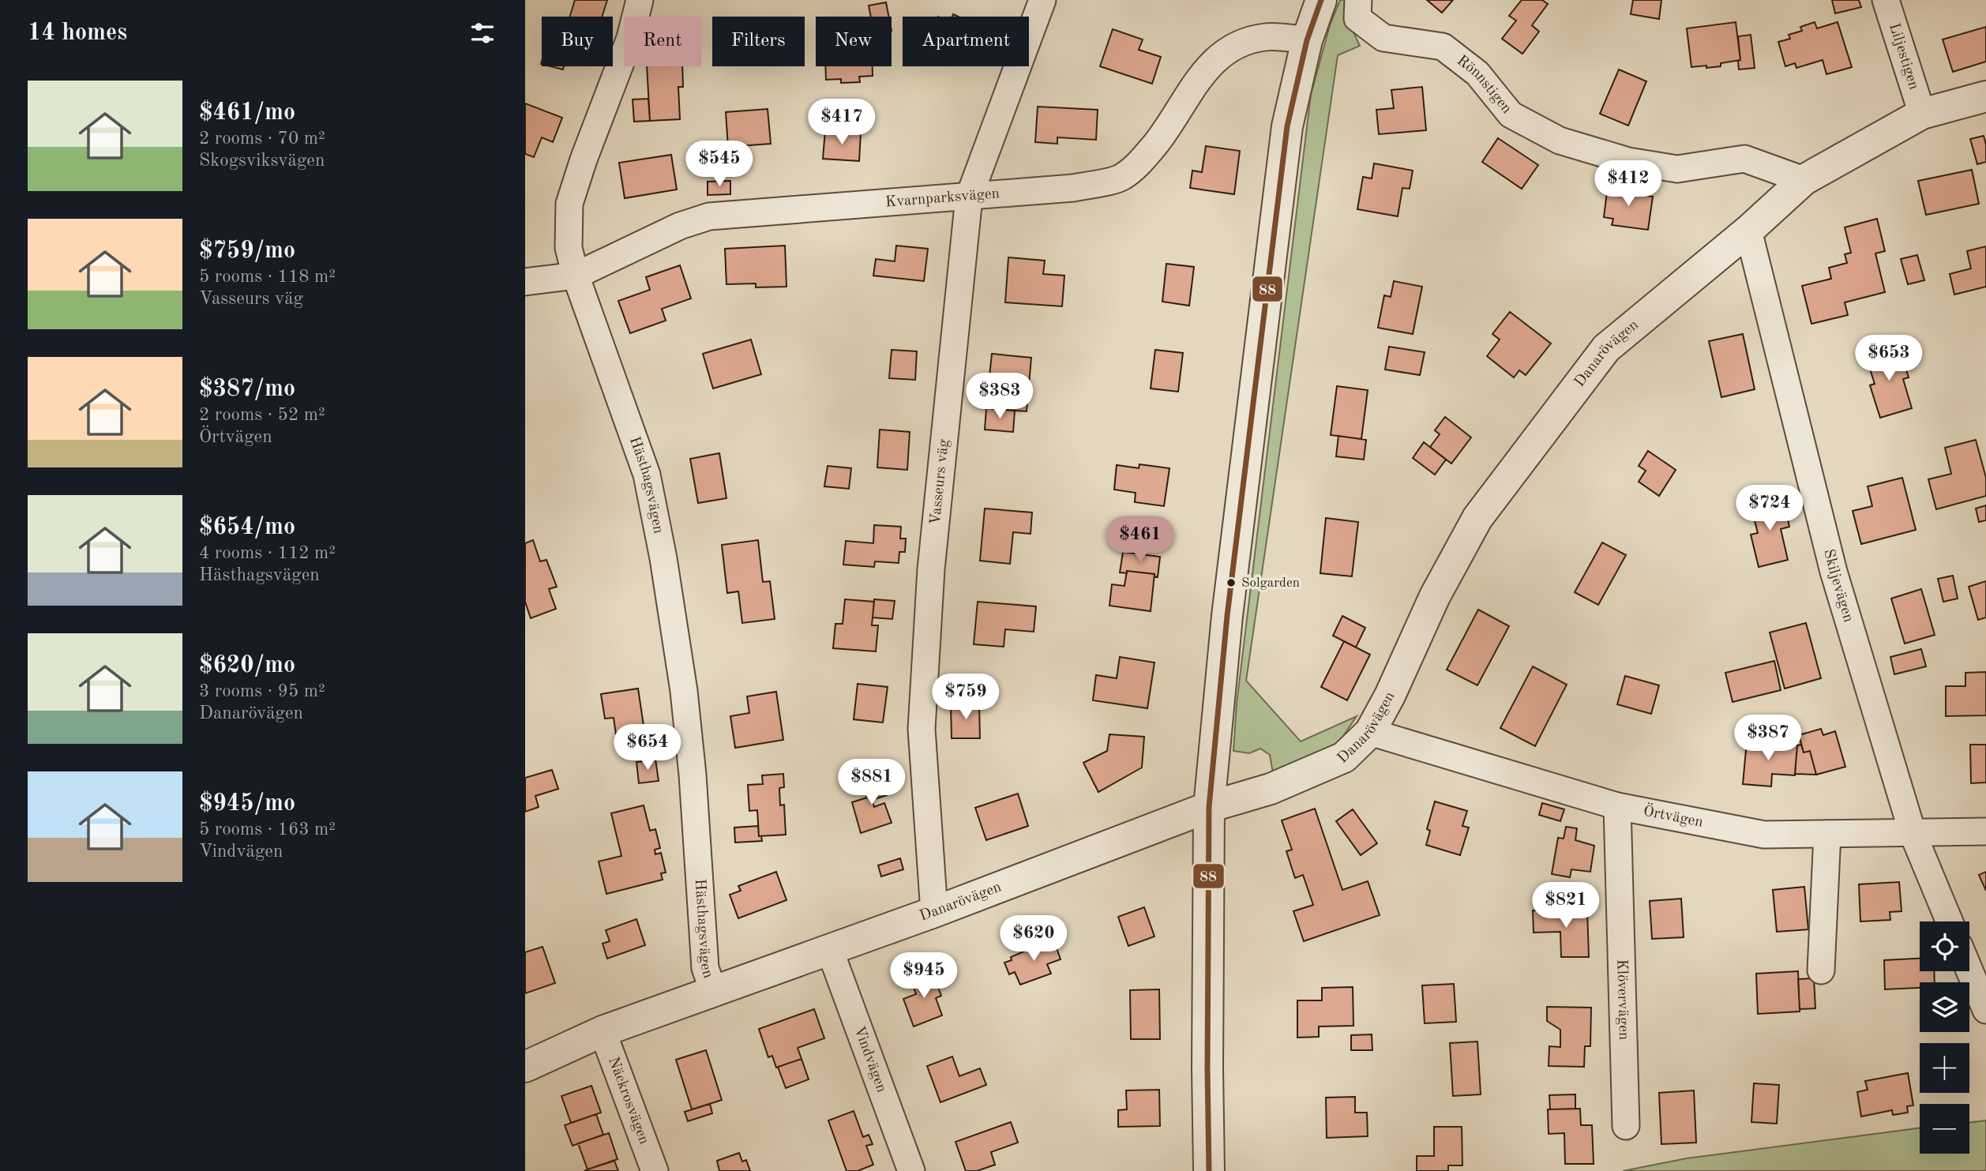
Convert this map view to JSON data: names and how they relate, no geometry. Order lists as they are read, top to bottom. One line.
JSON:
{"streets":{"street":["Liljestigen","Rönnstigen","Kvarnparksvägen","Danarövägen","Vasseurs väg","Hästhagsvägen","Skiljevägen","Örtvägen","Klövervägen","Vindvägen","Näckrosvägen"]},"crossings":[["Liljestigen","Danarövägen"],["Rönnstigen","Danarövägen"],["Kvarnparksvägen","Vasseurs väg"],["Kvarnparksvägen","Hästhagsvägen"],["Danarövägen","Vasseurs väg"],["Danarövägen","Hästhagsvägen"],["Danarövägen","Skiljevägen"],["Danarövägen","Örtvägen"],["Danarövägen","Vindvägen"],["Danarövägen","Näckrosvägen"],["Skiljevägen","Örtvägen"],["Örtvägen","Klövervägen"]],"places":["Solgarden"],"lines":["transit line 88"],"page":{"heading":"14 homes","chip":["Buy","Rent","Filters","New","Apartment"],"list":[{"name":"$461/mo","note":"2 rooms · 70 m² · Skogsviksvägen"},{"name":"$759/mo","note":"5 rooms · 118 m² · Vasseurs väg"},{"name":"$387/mo","note":"2 rooms · 52 m² · Örtvägen"},{"name":"$654/mo","note":"4 rooms · 112 m² · Hästhagsvägen"},{"name":"$620/mo","note":"3 rooms · 95 m² · Danarövägen"},{"name":"$945/mo","note":"5 rooms · 163 m² · Vindvägen"}],"price":["$417","$545","$412","$653","$383","$724","$461","$759","$387","$654","$881","$821","$620","$945"],"map_buttons":["+","−"]}}
